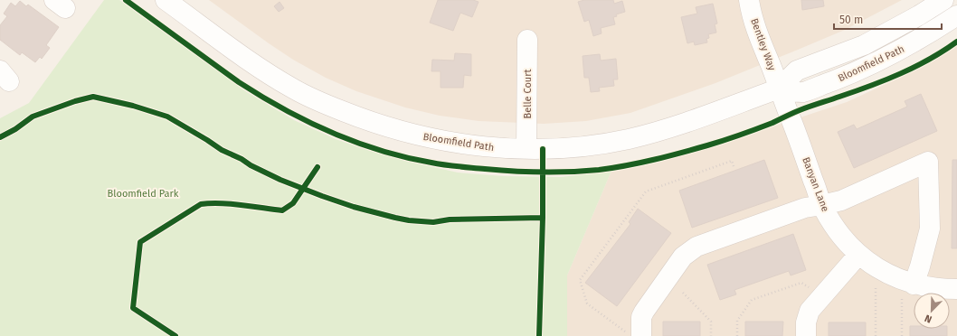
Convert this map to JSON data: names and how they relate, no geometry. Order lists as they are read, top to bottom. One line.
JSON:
{"streets":{"street":["Bentley Way","Bloomfield Path","Belle Court","Banyan Lane"]},"crossings":[["Bentley Way","Bloomfield Path"],["Bentley Way","Banyan Lane"],["Bloomfield Path","Belle Court"],["Bloomfield Path","Banyan Lane"]],"parks":["Bloomfield Park"],"scale_bar":"50 m","north":"bottom left"}
